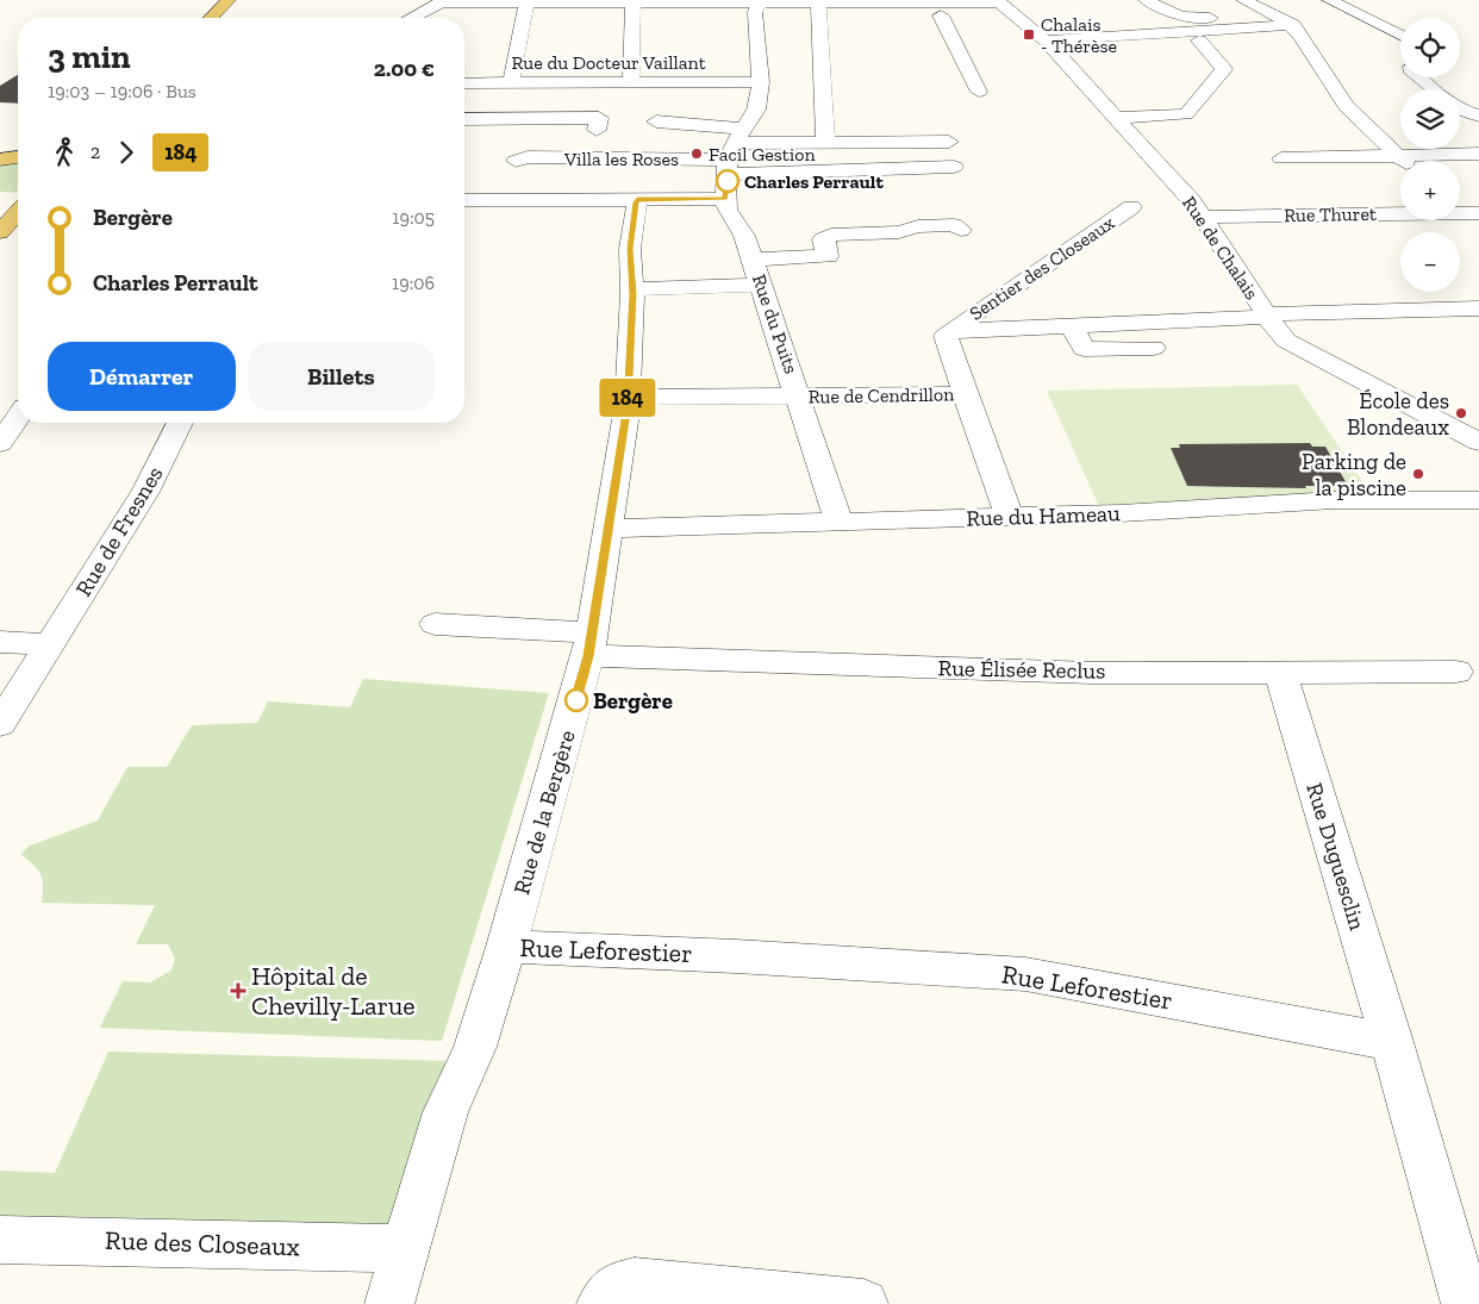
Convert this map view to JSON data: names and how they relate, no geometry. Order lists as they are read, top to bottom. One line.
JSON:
{"streets":{"street":["Rue du Docteur Vaillant","Villa les Roses","Rue Thuret","Rue de Chalais","Sentier des Closeaux","Rue du Puits","Rue de Cendrillon","Rue du Hameau","Rue de Fresnes","Rue Élisée Reclus","Rue de la Bergère","Rue Duguesclin","Rue Leforestier","Rue des Closeaux"]},"crossings":[["Rue Thuret","Rue de Chalais"],["Sentier des Closeaux","Rue de Cendrillon"],["Rue du Puits","Rue de Cendrillon"],["Rue du Puits","Rue du Hameau"],["Rue de Cendrillon","Rue de la Bergère"],["Rue du Hameau","Rue de la Bergère"],["Rue Élisée Reclus","Rue de la Bergère"],["Rue Élisée Reclus","Rue Duguesclin"],["Rue de la Bergère","Rue Leforestier"],["Rue de la Bergère","Rue des Closeaux"],["Rue Duguesclin","Rue Leforestier"]],"places":{"transit":["Chalais - Thérèse"],"other":["Facil Gestion","Charles Perrault","École des Blondeaux","Parking de la piscine","Bergère"],"health":["Hôpital de Chevilly-Larue"]},"lines":["bus line 184"],"page":{"on_map":"184","map_buttons":["+","−"],"heading":["3 min","19:03 – 19:06 · Bus","2.00 €"],"legs":["2","184"],"list":[{"name":"Bergère","value":"19:05"},{"name":"Charles Perrault","value":"19:06"}],"buttons":["Démarrer","Billets"]}}
